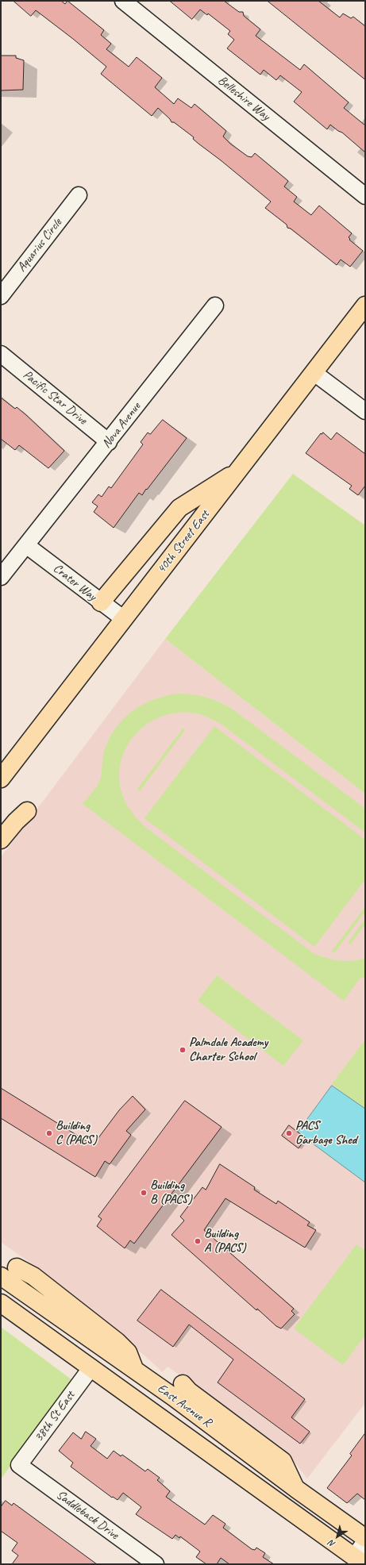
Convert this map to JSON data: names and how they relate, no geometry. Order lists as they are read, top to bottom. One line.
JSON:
{"streets":{"main road":["40th Street East","East Avenue R"],"street":["Belleshire Way","Aquarius Circle","Pacific Star Drive","Nova Avenue","Crater Way","38th St East","Saddleback Drive"]},"crossings":[["Pacific Star Drive","Nova Avenue"],["Nova Avenue","Crater Way"],["40th Street East","Crater Way"],["East Avenue R","38th St East"],["38th St East","Saddleback Drive"]],"places":["Palmdale Academy Charter School","Building C (PACS)","PACS Garbage Shed","Building B (PACS)","Building A (PACS)"],"north":"bottom left"}
